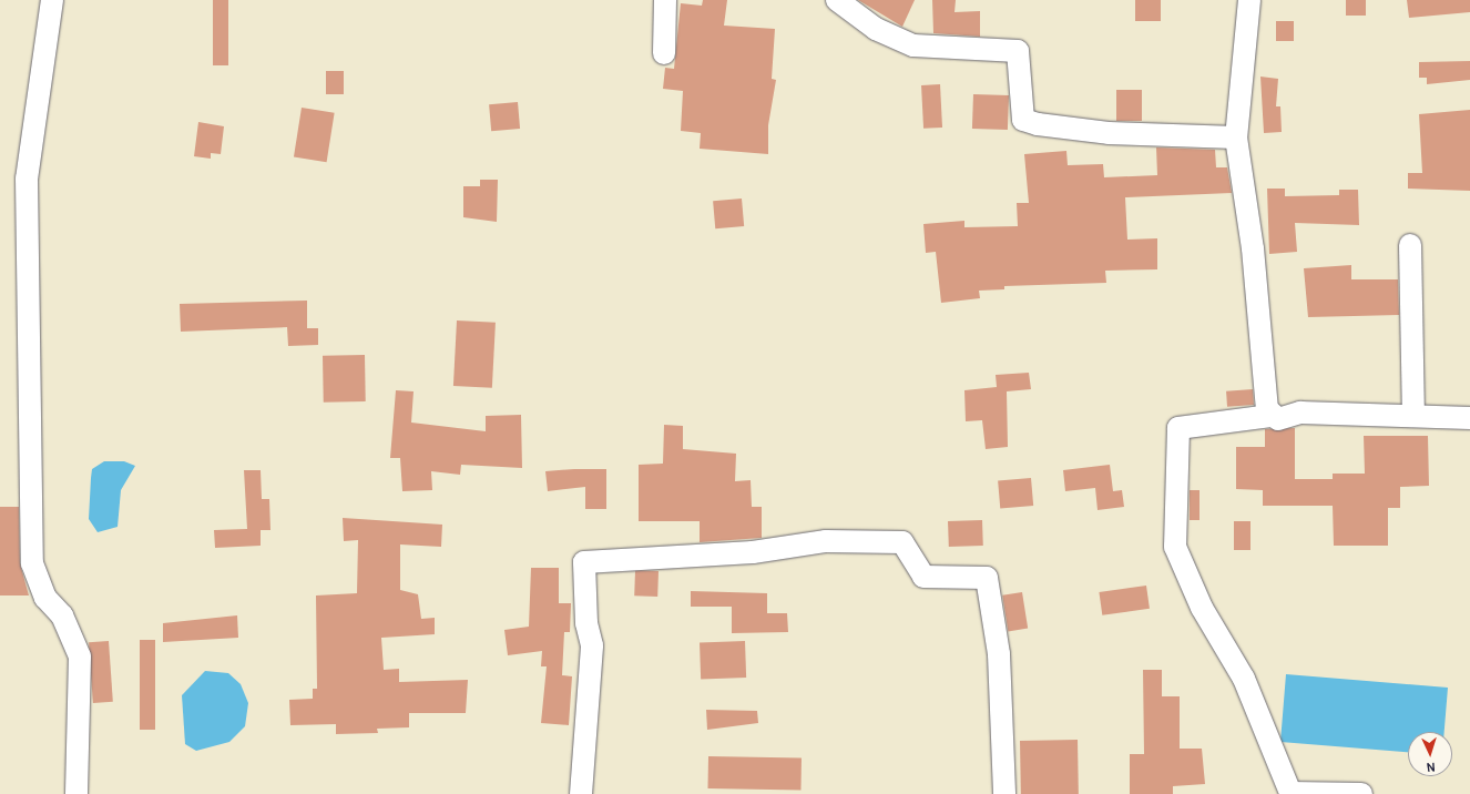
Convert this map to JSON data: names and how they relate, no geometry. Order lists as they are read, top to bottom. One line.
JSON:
{"north":"bottom"}
